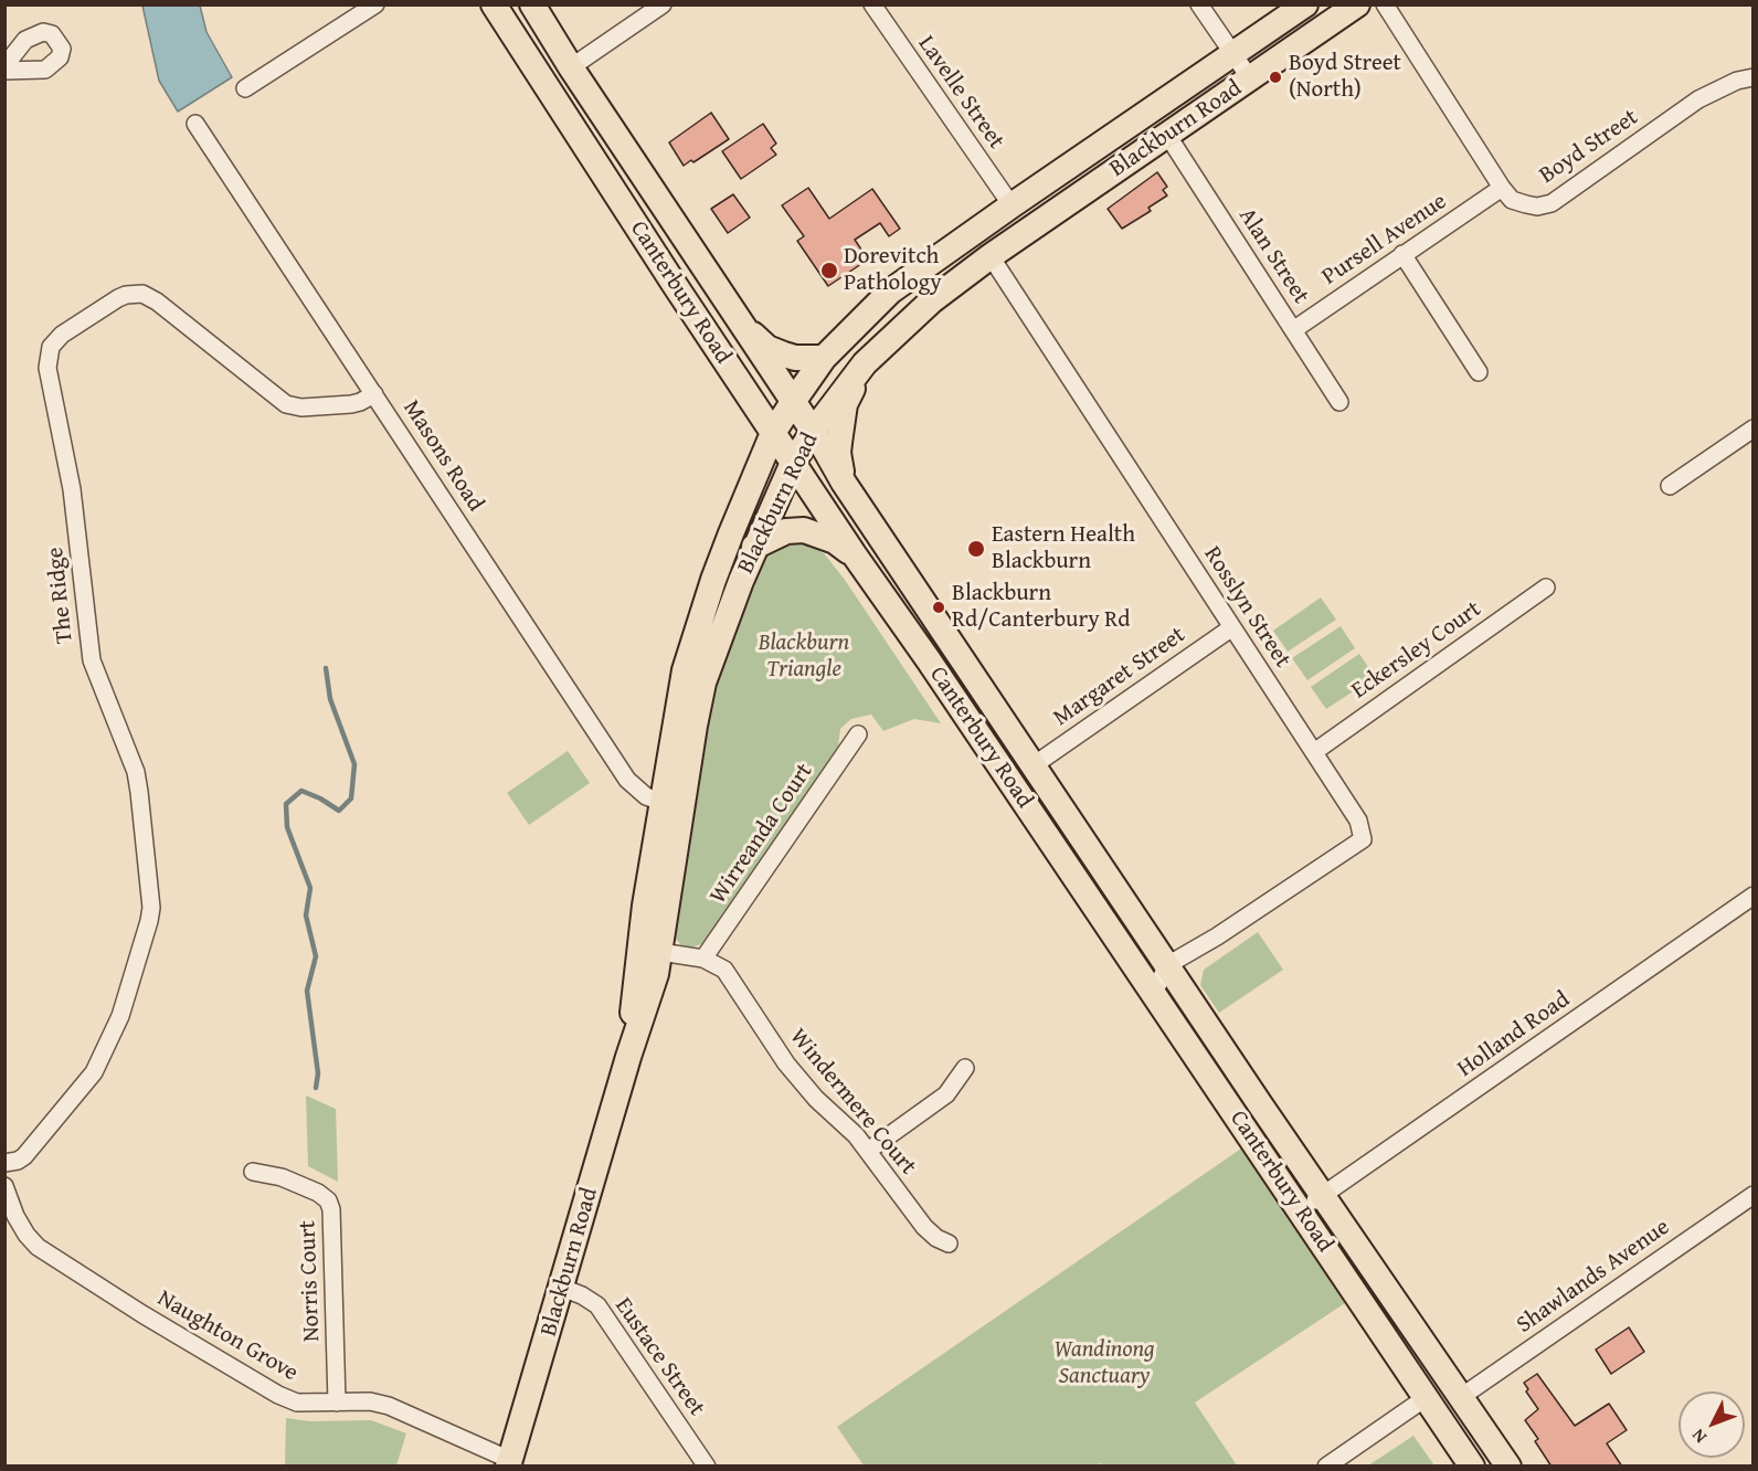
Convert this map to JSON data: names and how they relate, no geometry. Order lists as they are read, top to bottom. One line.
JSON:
{"streets":{"main road":["Blackburn Road","Canterbury Road"],"street":["Lavelle Street","Boyd Street","Pursell Avenue","Alan Street","Masons Road","The Ridge","Rosslyn Street","Eckersley Court","Margaret Street","Wirreanda Court","Holland Road","Windermere Court","Shawlands Avenue","Norris Court","Naughton Grove","Eustace Street"]},"crossings":[["Lavelle Street","Blackburn Road"],["Blackburn Road","Alan Street"],["Blackburn Road","Canterbury Road"],["Blackburn Road","Masons Road"],["Blackburn Road","Rosslyn Street"],["Blackburn Road","Windermere Court"],["Blackburn Road","Naughton Grove"],["Blackburn Road","Eustace Street"],["Boyd Street","Pursell Avenue"],["Pursell Avenue","Alan Street"],["Canterbury Road","Rosslyn Street"],["Canterbury Road","Margaret Street"],["Canterbury Road","Holland Road"],["Canterbury Road","Shawlands Avenue"],["Masons Road","The Ridge"],["Rosslyn Street","Eckersley Court"],["Rosslyn Street","Margaret Street"],["Wirreanda Court","Windermere Court"],["Norris Court","Naughton Grove"]],"parks":["Blackburn Triangle","Wandinong Sanctuary"],"places":["Boyd Street (North)","Dorevitch Pathology","Eastern Health Blackburn","Blackburn Rd/Canterbury Rd"],"north":"bottom left"}
